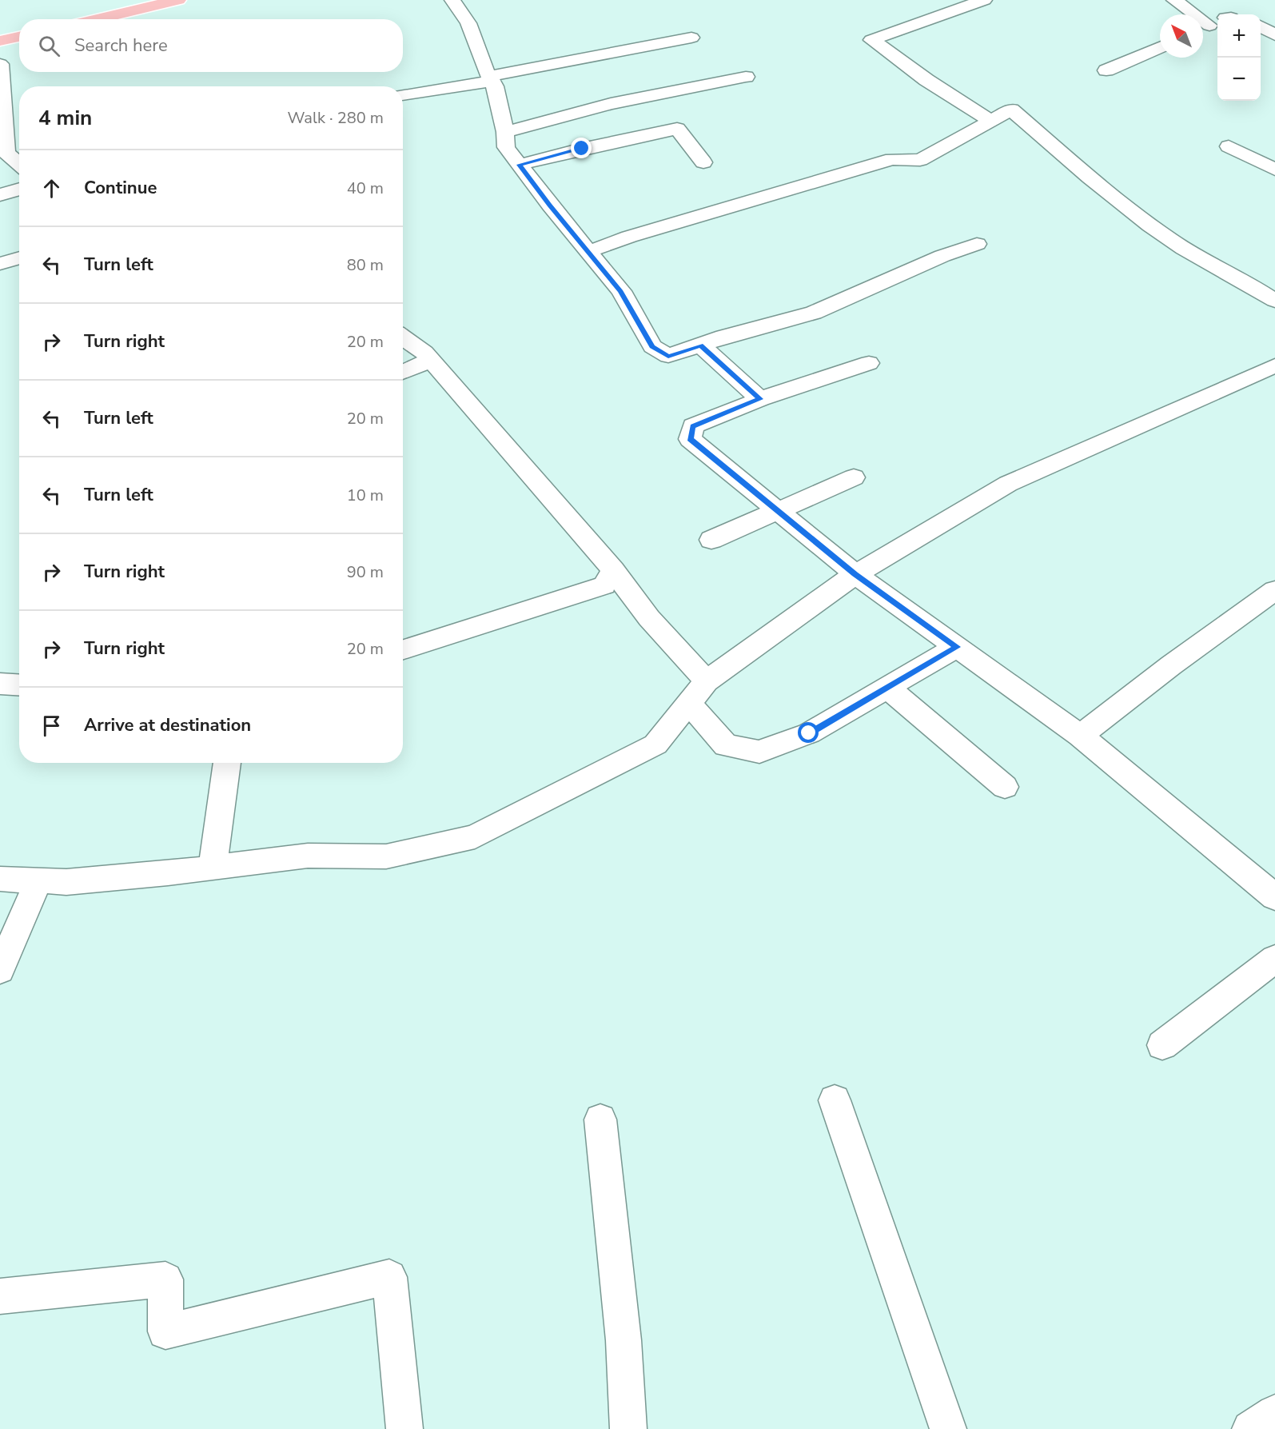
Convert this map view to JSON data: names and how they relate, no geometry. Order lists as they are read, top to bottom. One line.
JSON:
{"north":"top left","page":{"map_buttons":["+","−"],"search":"Search here","heading":["4 min","Walk · 280 m"],"list":[["Continue","40 m"],["Turn left","80 m"],["Turn right","20 m"],["Turn left","20 m"],["Turn left","10 m"],["Turn right","90 m"],["Turn right","20 m"],"Arrive at destination"]}}
